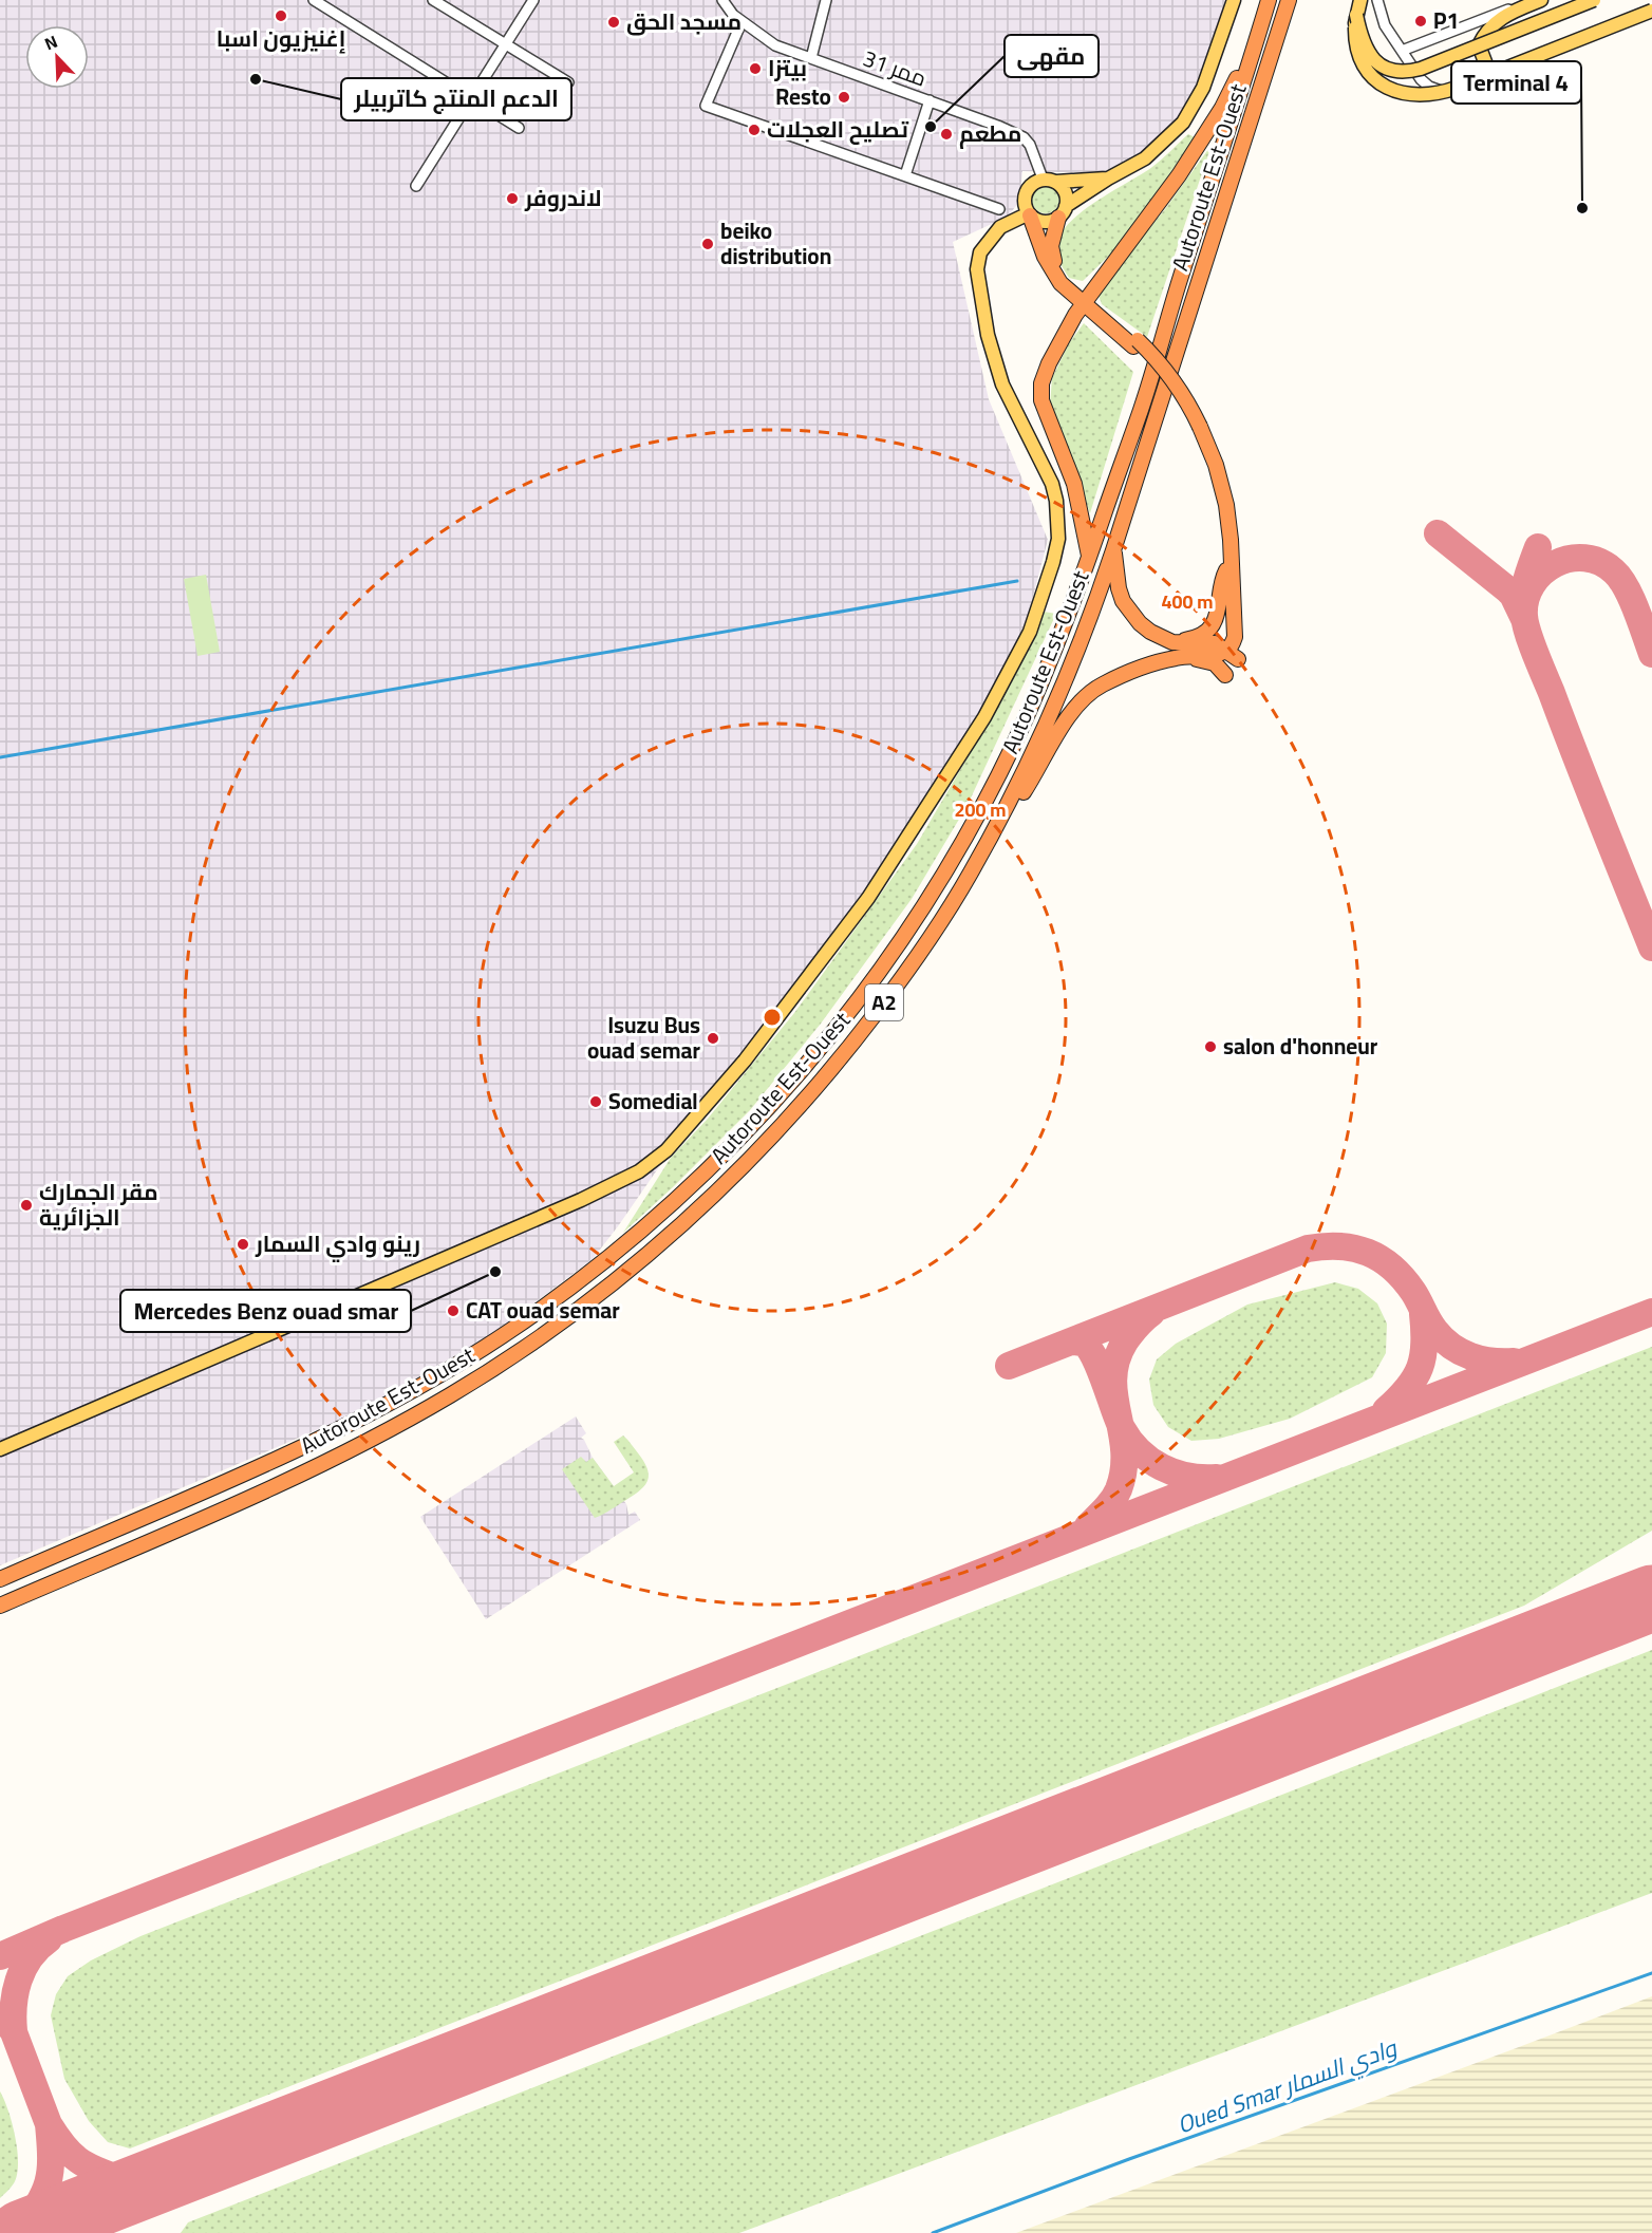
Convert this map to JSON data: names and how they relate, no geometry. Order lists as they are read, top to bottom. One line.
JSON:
{"streets":{"highway":["Autoroute Est-Ouest","A2"],"street":["ممر 31"]},"water":["Oued Smar وادي السمار"],"places":["إغنيزيون اسبا","P1","مسجد الحق","بيتزا","الدعم المنتج كاتربيلر","Resto","مقهى","تصليح العجلات","مطعم","لاندروفر","Terminal 4","beiko distribution","Isuzu Bus ouad semar","salon d'honneur","Somedial","مقر الجمارك الجزائرية","رينو وادي السمار","Mercedes Benz ouad smar","CAT ouad semar"],"north":"top left","rings":["400 m","200 m"]}
